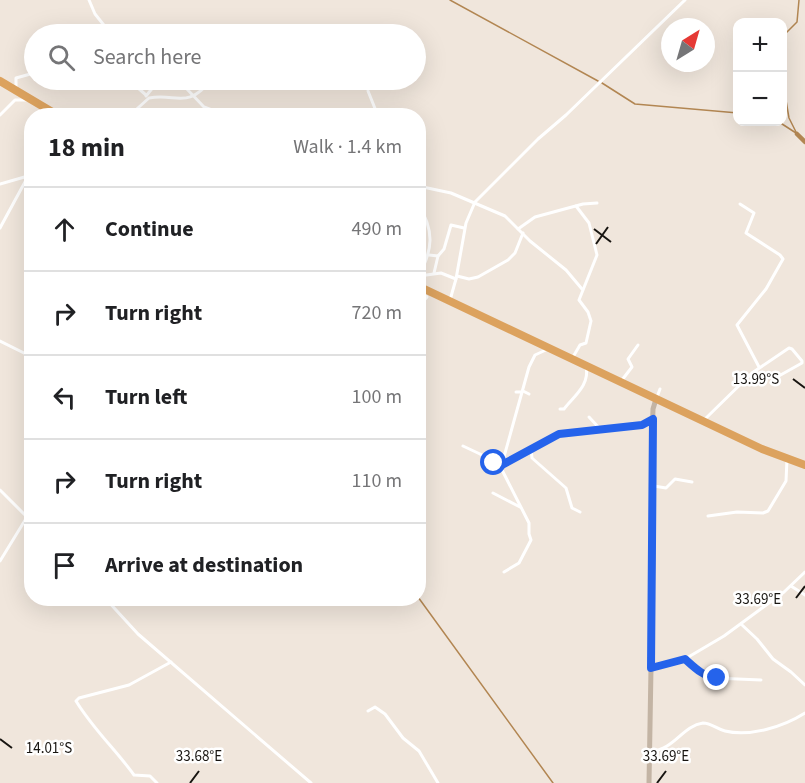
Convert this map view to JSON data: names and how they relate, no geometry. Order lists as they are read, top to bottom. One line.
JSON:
{"north":"top right","page":{"map_buttons":["+","−"],"search":"Search here","heading":["18 min","Walk · 1.4 km"],"list":[["Continue","490 m"],["Turn right","720 m"],["Turn left","100 m"],["Turn right","110 m"],"Arrive at destination"]},"coordinates":["13.99°S","33.69°E","14.01°S","33.68°E"]}
